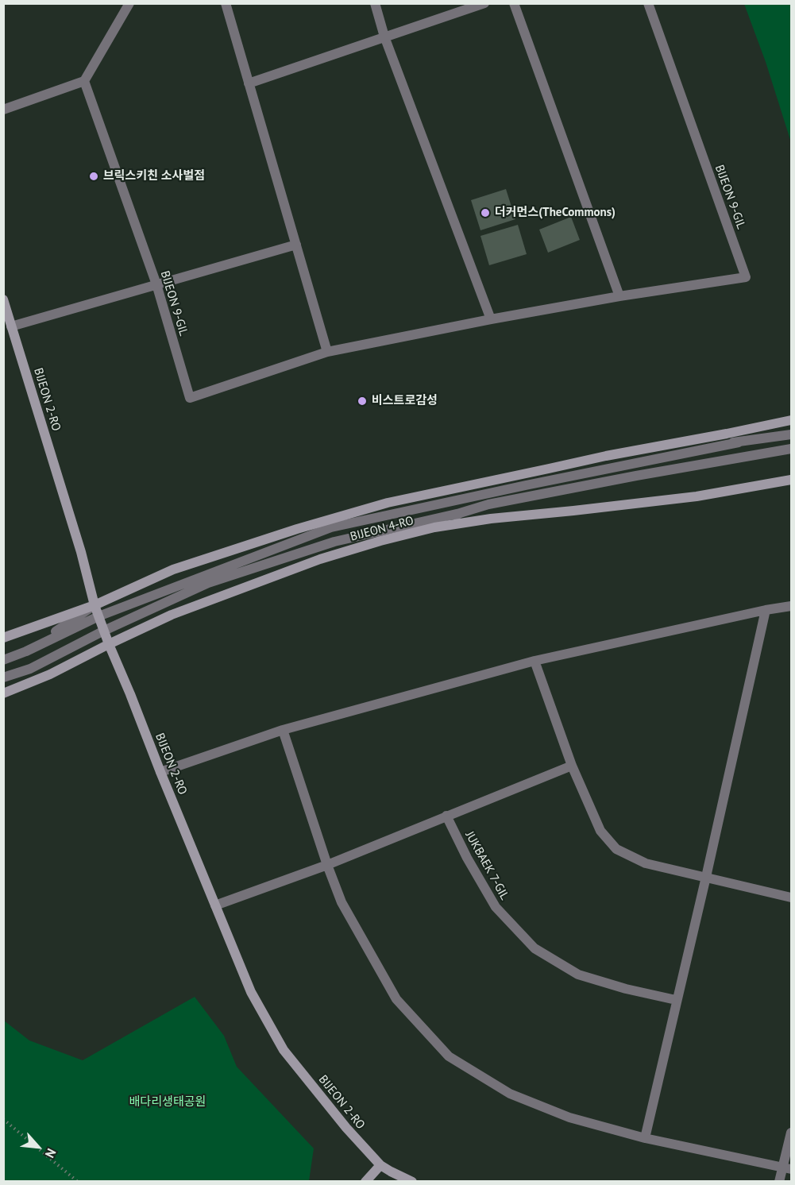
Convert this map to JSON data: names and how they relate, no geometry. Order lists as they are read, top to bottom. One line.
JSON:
{"streets":{"main road":["BIJEON 2-RO","BIJEON 4-RO"],"street":["BIJEON 9-GIL","JUKBAEK 7-GIL"]},"crossings":[["BIJEON 2-RO","BIJEON 4-RO"]],"parks":["배다리생태공원"],"places":["브릭스키친 소사벌점","더커먼스(TheCommons)","비스트로감성"],"north":"bottom right"}
